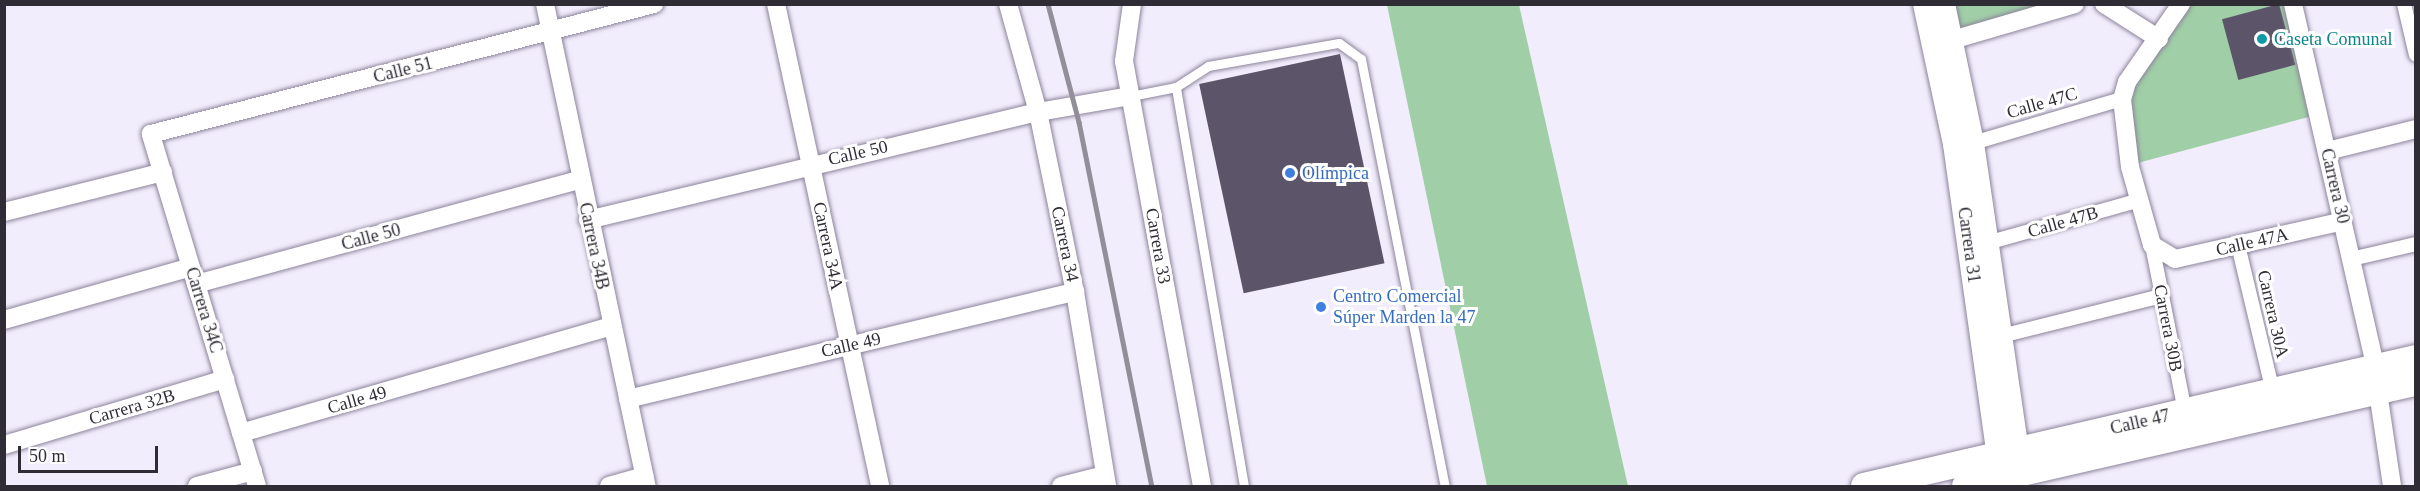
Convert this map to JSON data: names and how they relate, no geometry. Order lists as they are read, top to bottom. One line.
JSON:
{"streets":{"main road":["Calle 47"],"street":["Calle 51","Calle 47C","Calle 50","Carrera 30","Calle 47B","Calle 47A","Carrera 34","Carrera 31","Carrera 34B","Carrera 34A","Carrera 33","Carrera 34C","Carrera 30A","Carrera 30B","Calle 49","Carrera 32B"]},"crossings":[["Calle 51","Carrera 34B"],["Calle 51","Carrera 34C"],["Calle 47C","Carrera 31"],["Calle 47C","Carrera 30B"],["Calle 50","Carrera 34"],["Calle 50","Carrera 34B"],["Calle 50","Carrera 34A"],["Calle 50","Carrera 33"],["Calle 50","Carrera 34C"],["Carrera 30","Calle 47A"],["Carrera 30","Calle 47"],["Calle 47B","Carrera 31"],["Calle 47B","Carrera 30B"],["Calle 47A","Carrera 30A"],["Calle 47A","Carrera 30B"],["Carrera 34","Calle 49"],["Carrera 31","Calle 47"],["Carrera 34B","Calle 49"],["Carrera 34A","Calle 49"],["Carrera 34C","Calle 49"],["Carrera 34C","Carrera 32B"],["Carrera 30A","Calle 47"],["Carrera 30B","Calle 47"]],"places":["Caseta Comunal","Olímpica","Centro Comercial Súper Marden la 47"],"scale_bar":"50 m"}
